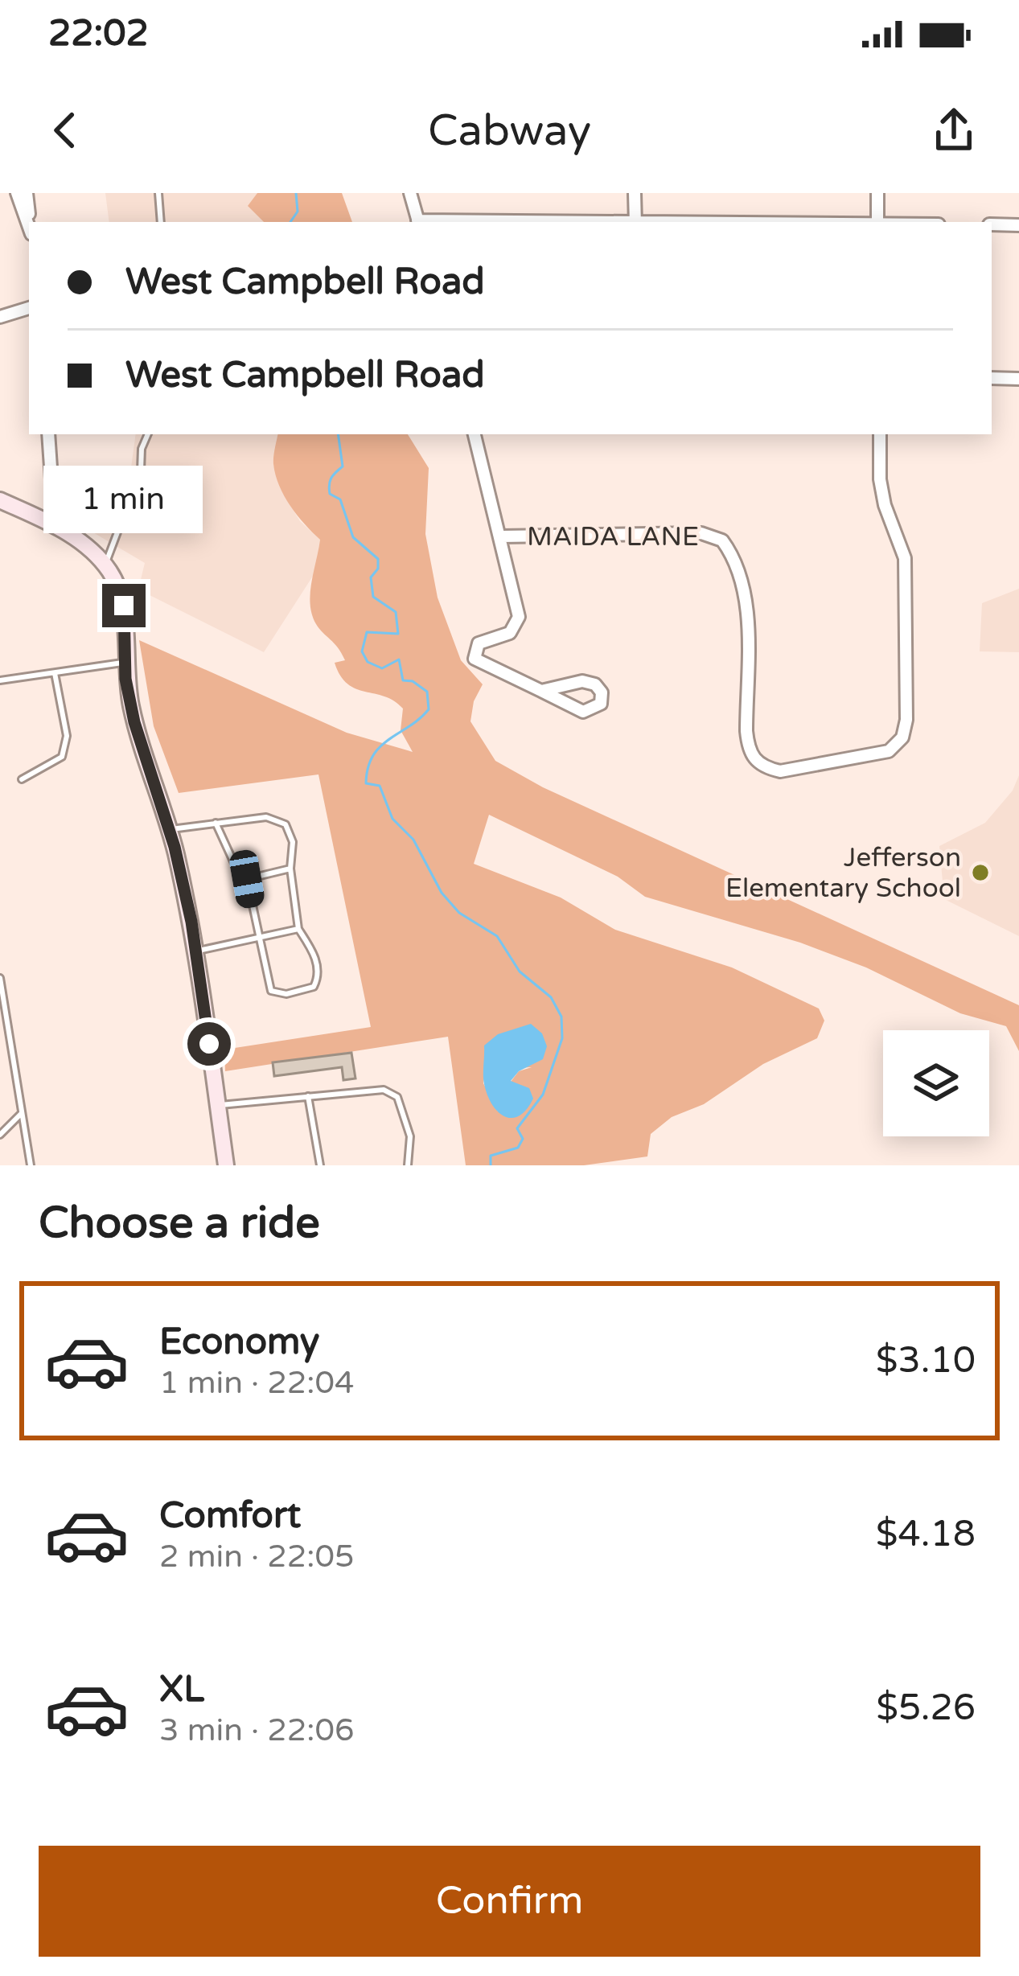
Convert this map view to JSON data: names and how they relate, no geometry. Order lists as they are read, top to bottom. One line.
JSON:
{"streets":{"street":["MAIDA LANE"]},"places":["Jefferson Elementary School"],"page":{"status":"22:02","header":"Cabway","banner":["West Campbell Road","West Campbell Road"],"bubble":"1 min","heading":"Choose a ride","list":[{"name":"Economy","note":"1 min · 22:04","value":"$3.10"},{"name":"Comfort","note":"2 min · 22:05","value":"$4.18"},{"name":"XL","note":"3 min · 22:06","value":"$5.26"}],"buttons":"Confirm"}}
